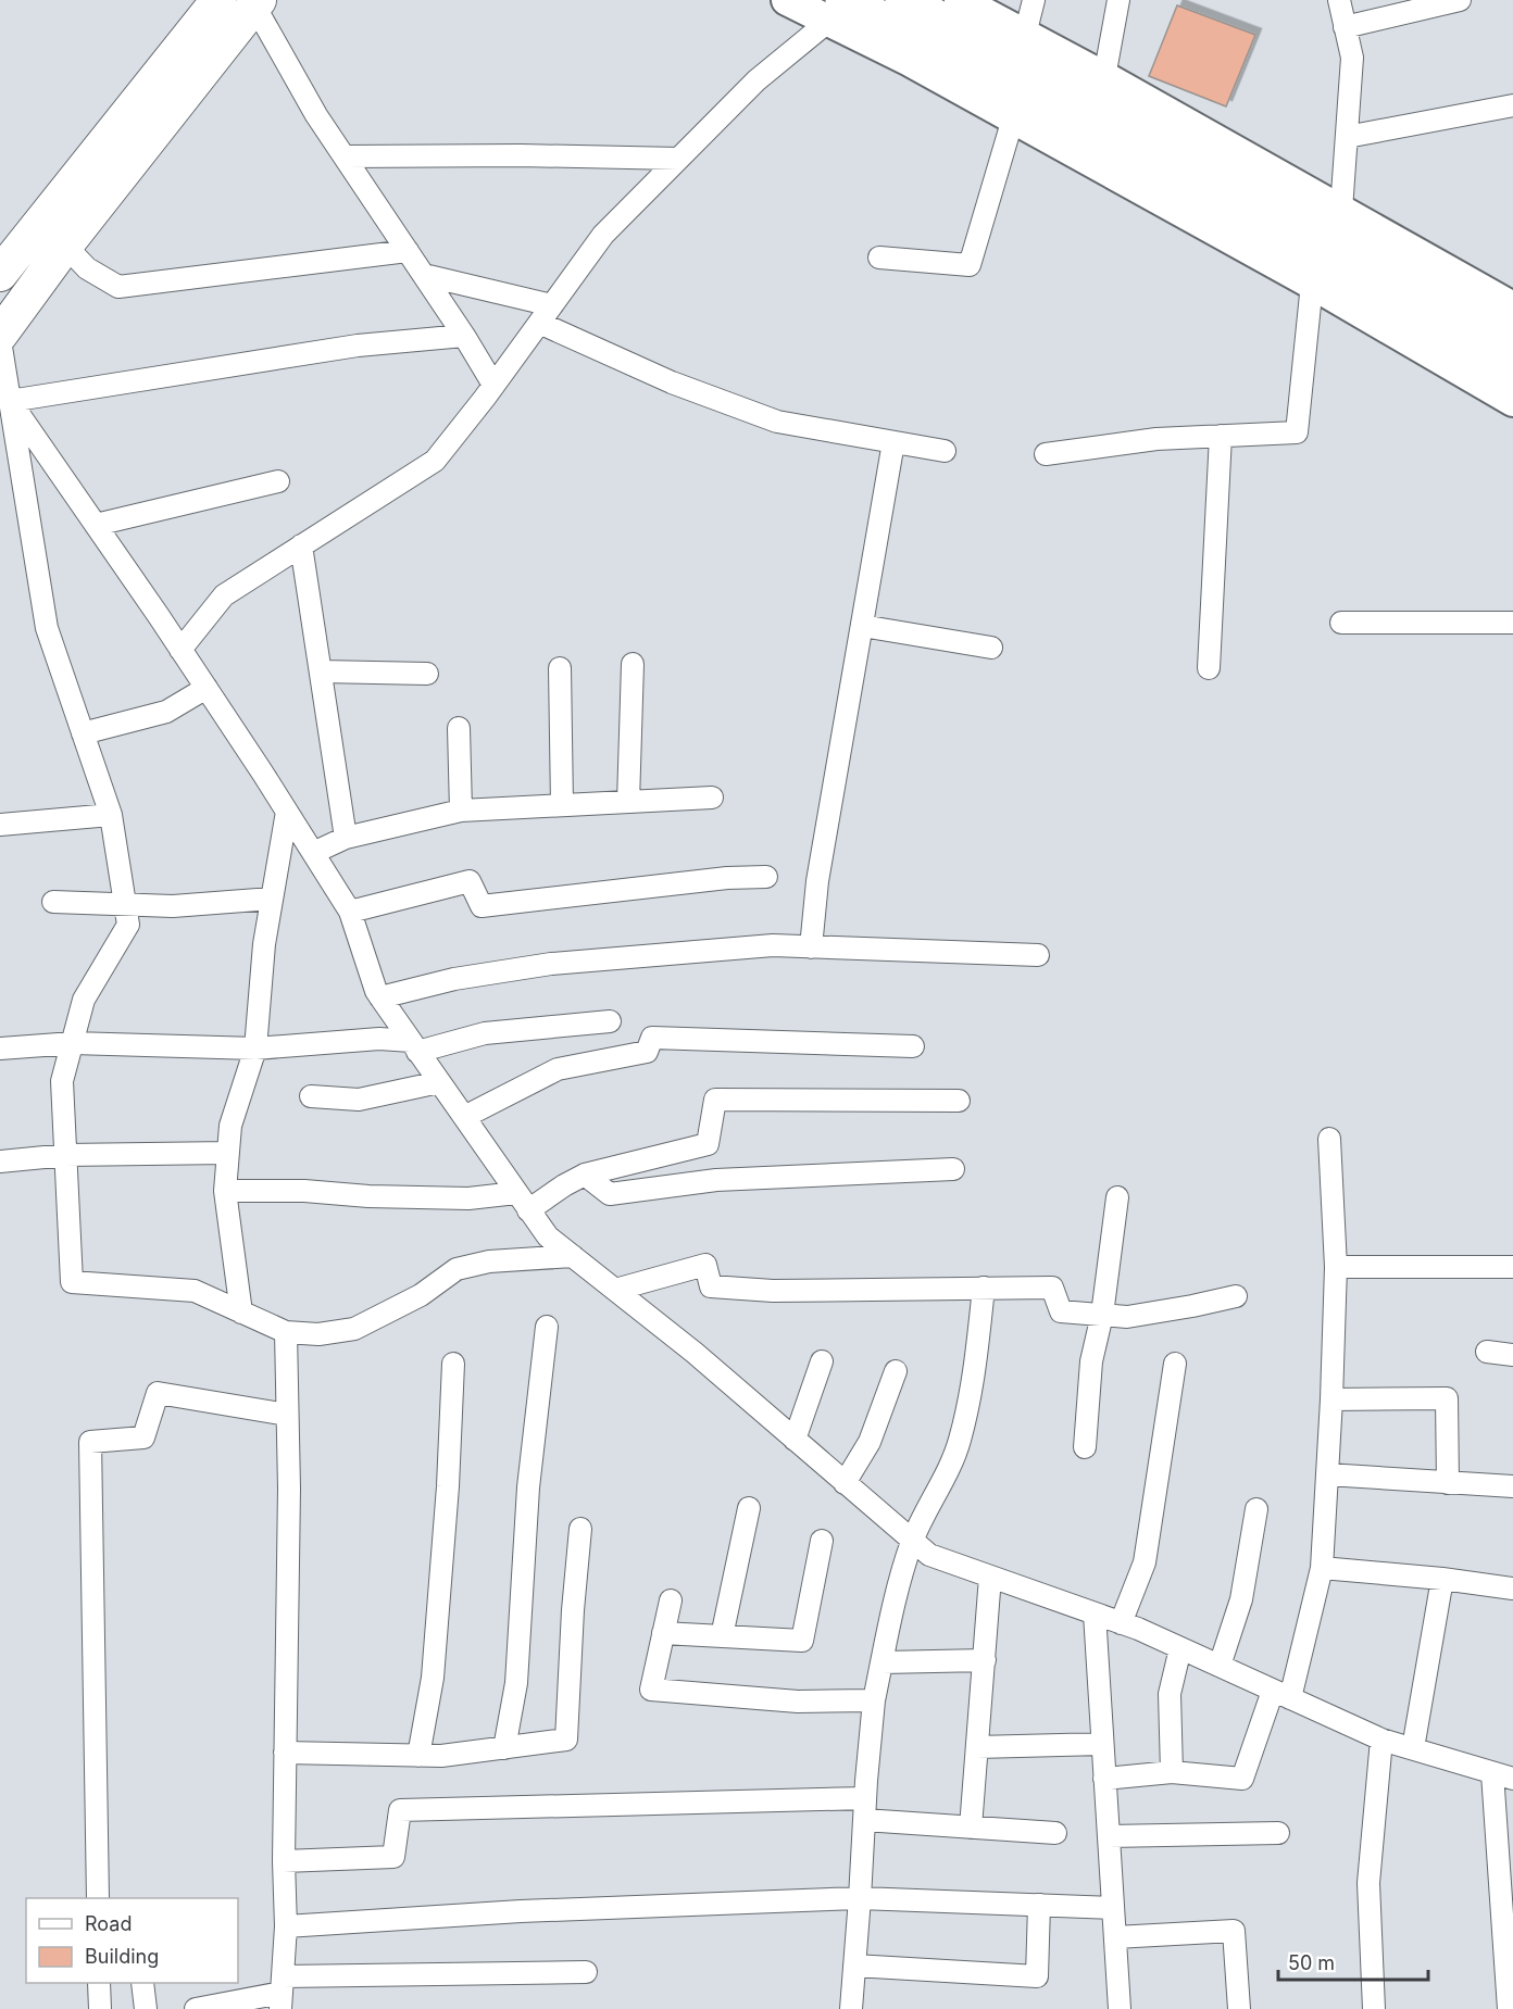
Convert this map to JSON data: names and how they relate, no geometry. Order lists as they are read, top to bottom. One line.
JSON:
{"legend":["Road","Building"],"scale_bar":"50 m"}
